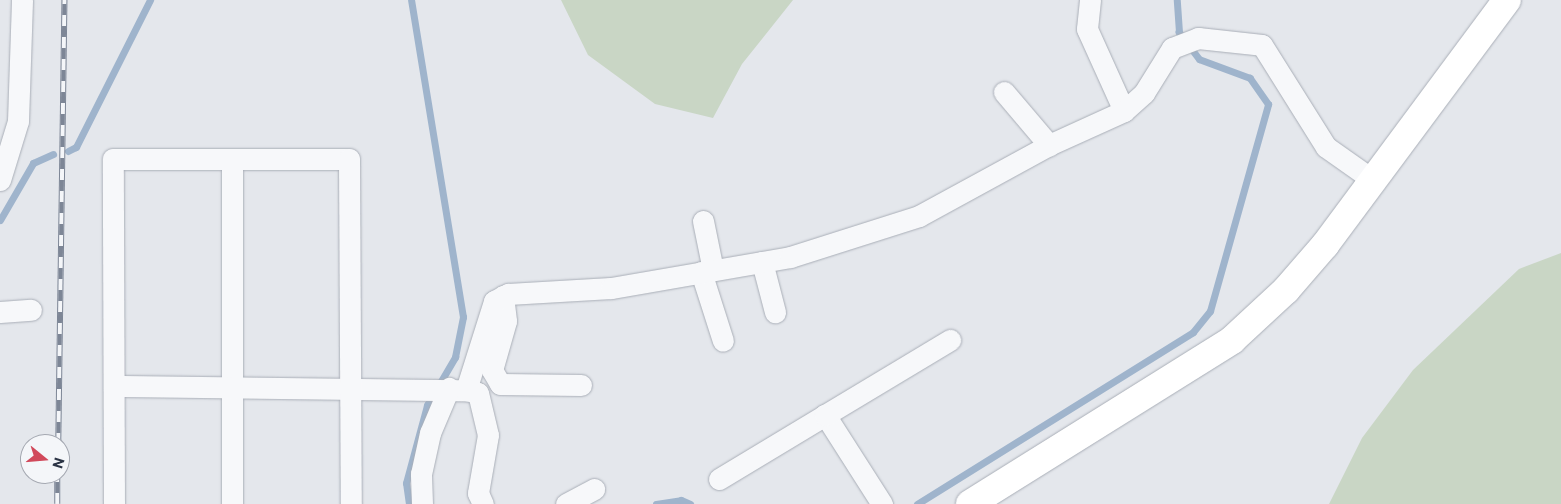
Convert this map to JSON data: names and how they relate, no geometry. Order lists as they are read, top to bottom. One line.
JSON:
{"north":"right"}
